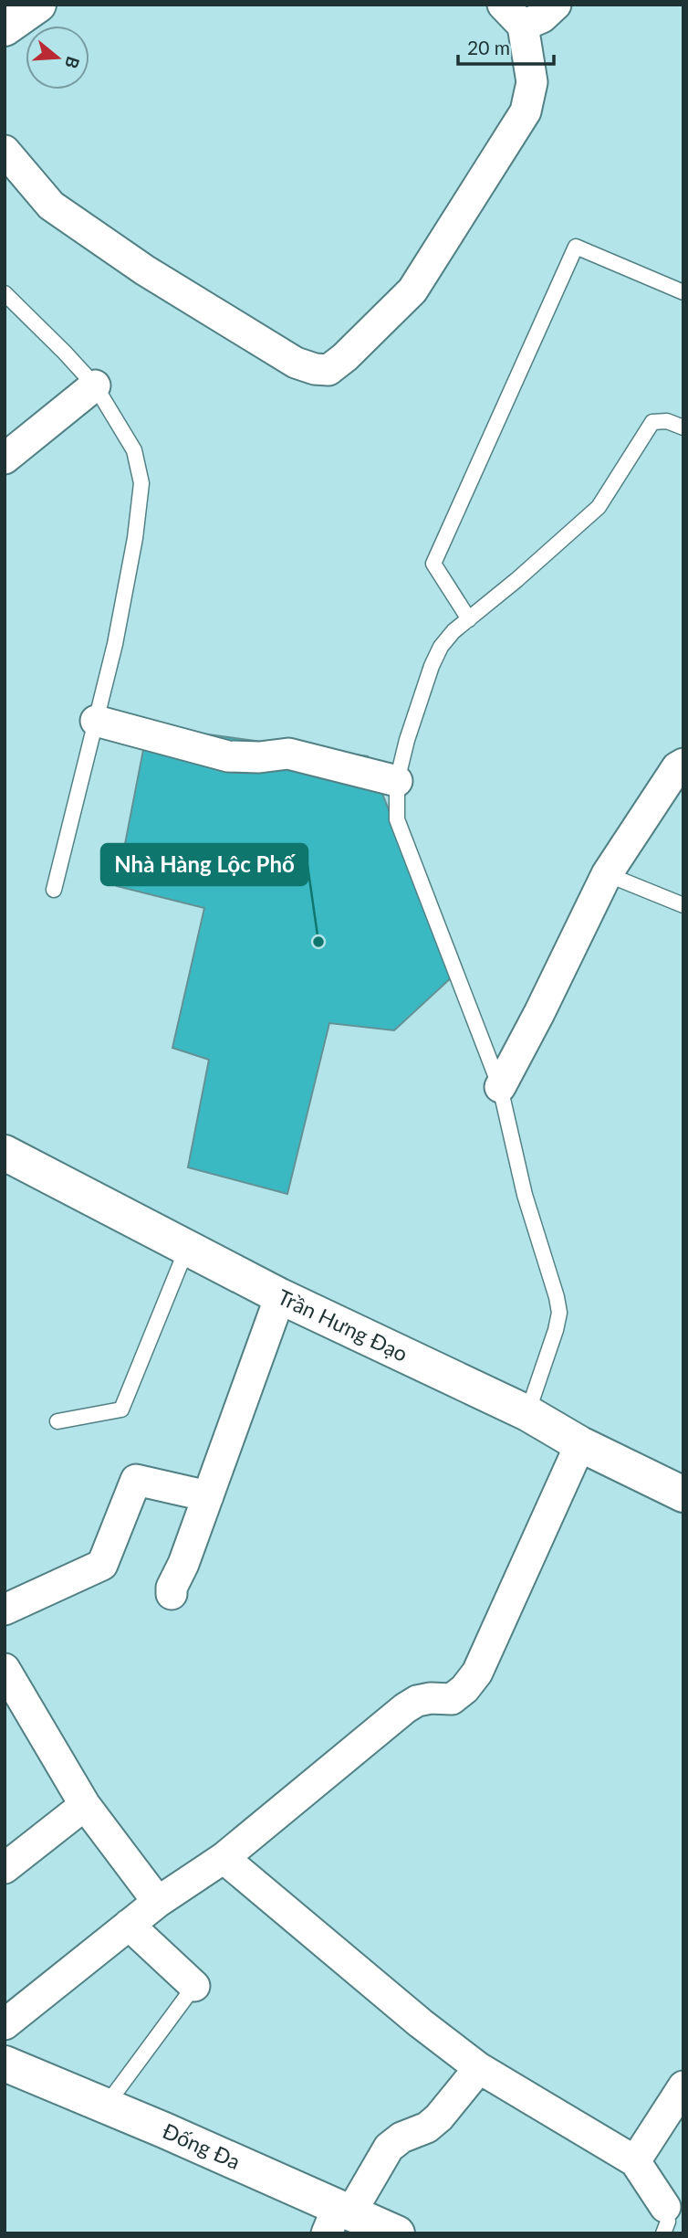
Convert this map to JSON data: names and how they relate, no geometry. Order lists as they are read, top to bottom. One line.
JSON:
{"streets":{"street":["Trần Hưng Đạo","Đống Đa"]},"places":["Nhà Hàng Lộc Phố"],"scale_bar":"20 m","north":"right"}
